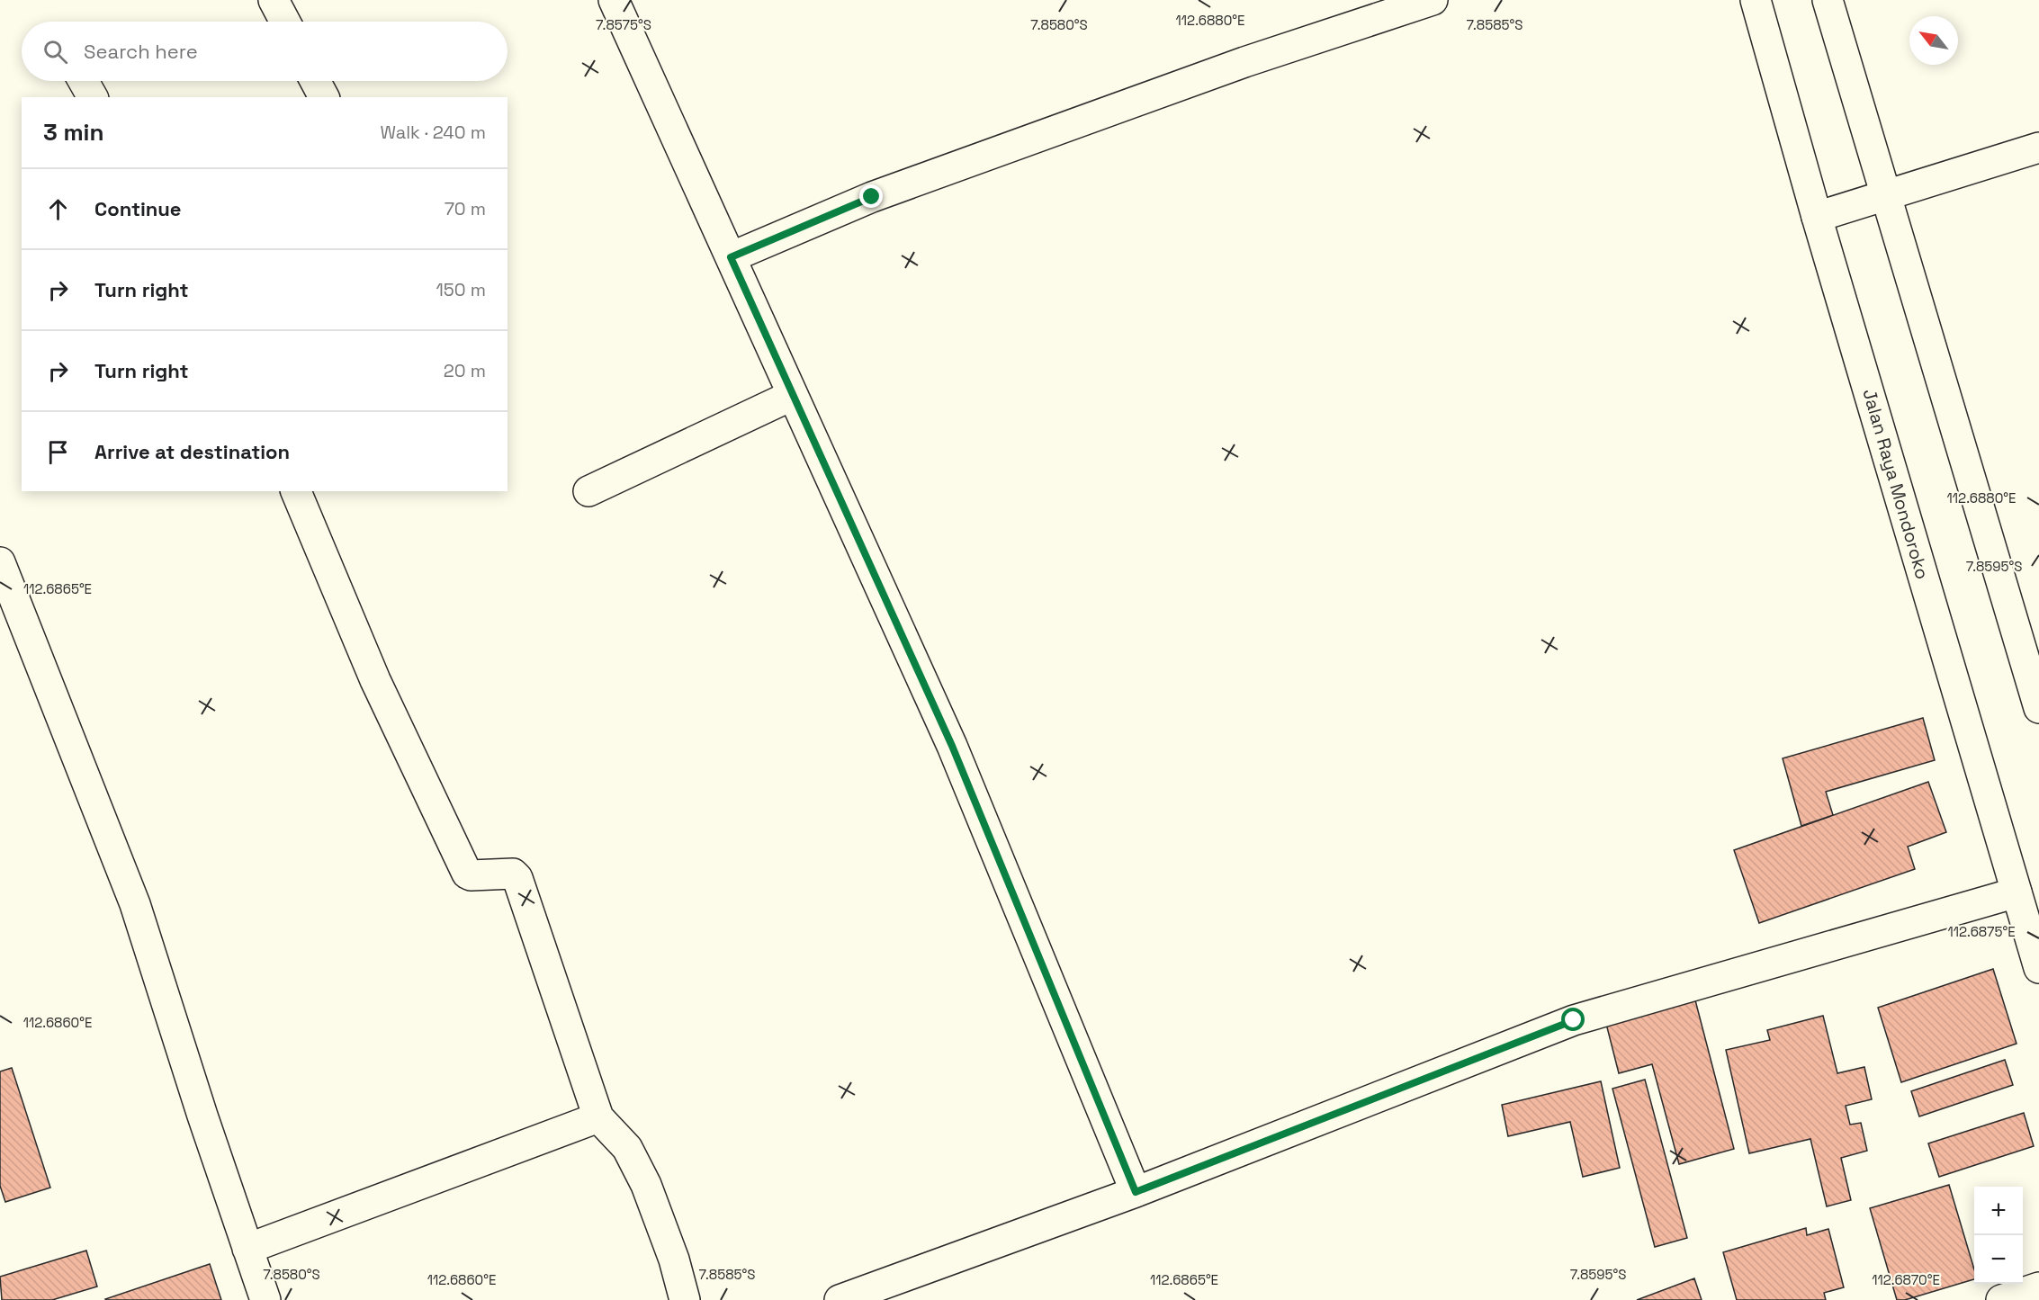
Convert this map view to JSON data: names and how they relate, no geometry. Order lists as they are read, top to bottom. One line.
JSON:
{"streets":{"main road":["Jalan Raya Mondoroko"]},"north":"top left","page":{"search":"Search here","heading":["3 min","Walk · 240 m"],"list":[["Continue","70 m"],["Turn right","150 m"],["Turn right","20 m"],"Arrive at destination"],"map_buttons":["+","−"]},"coordinates":["112.6880°E","7.8575°S","7.8580°S","7.8585°S","7.8595°S","112.6865°E","112.6875°E","112.6860°E","112.6870°E"]}
